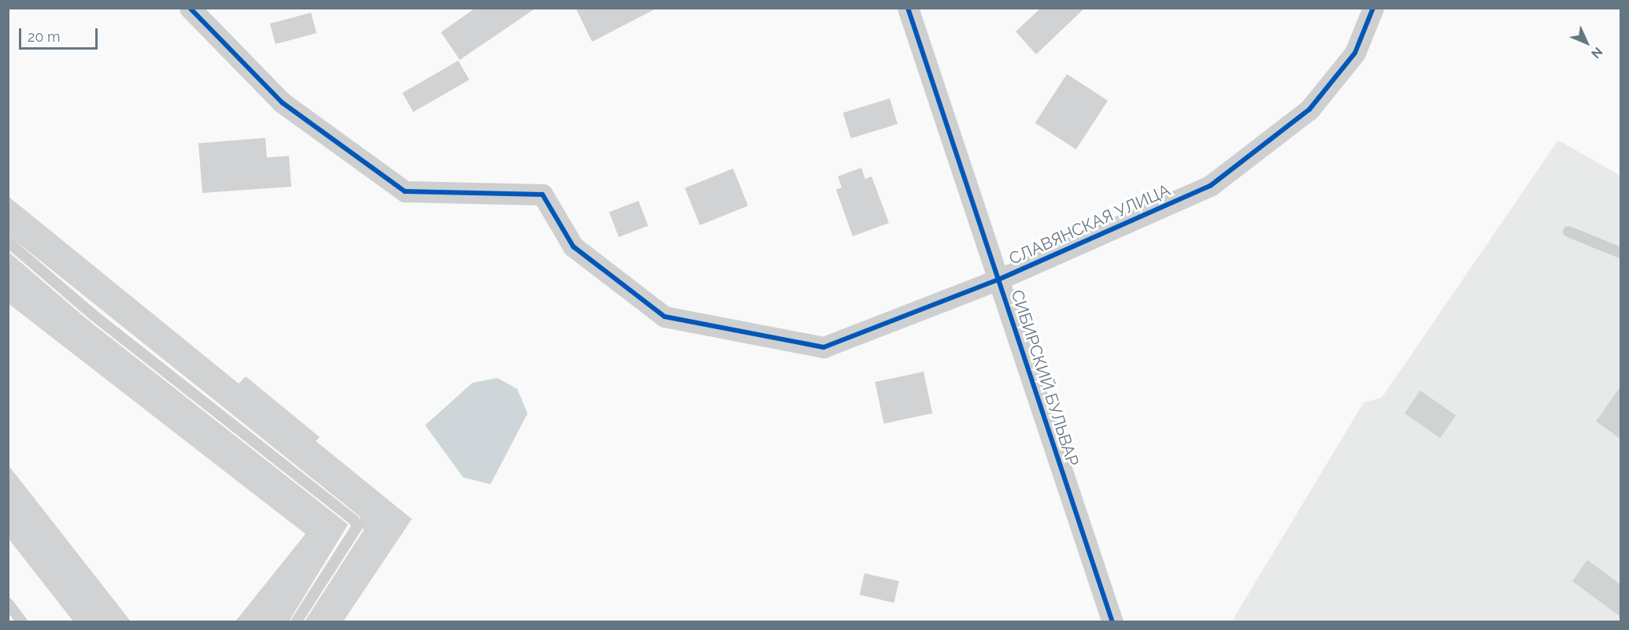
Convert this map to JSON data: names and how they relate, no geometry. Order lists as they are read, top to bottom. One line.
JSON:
{"streets":{"street":["СЛАВЯНСКАЯ УЛИЦА","СИБИРСКИЙ БУЛЬВАР"]},"crossings":[["СЛАВЯНСКАЯ УЛИЦА","СИБИРСКИЙ БУЛЬВАР"]],"scale_bar":"20 m","north":"bottom right"}
